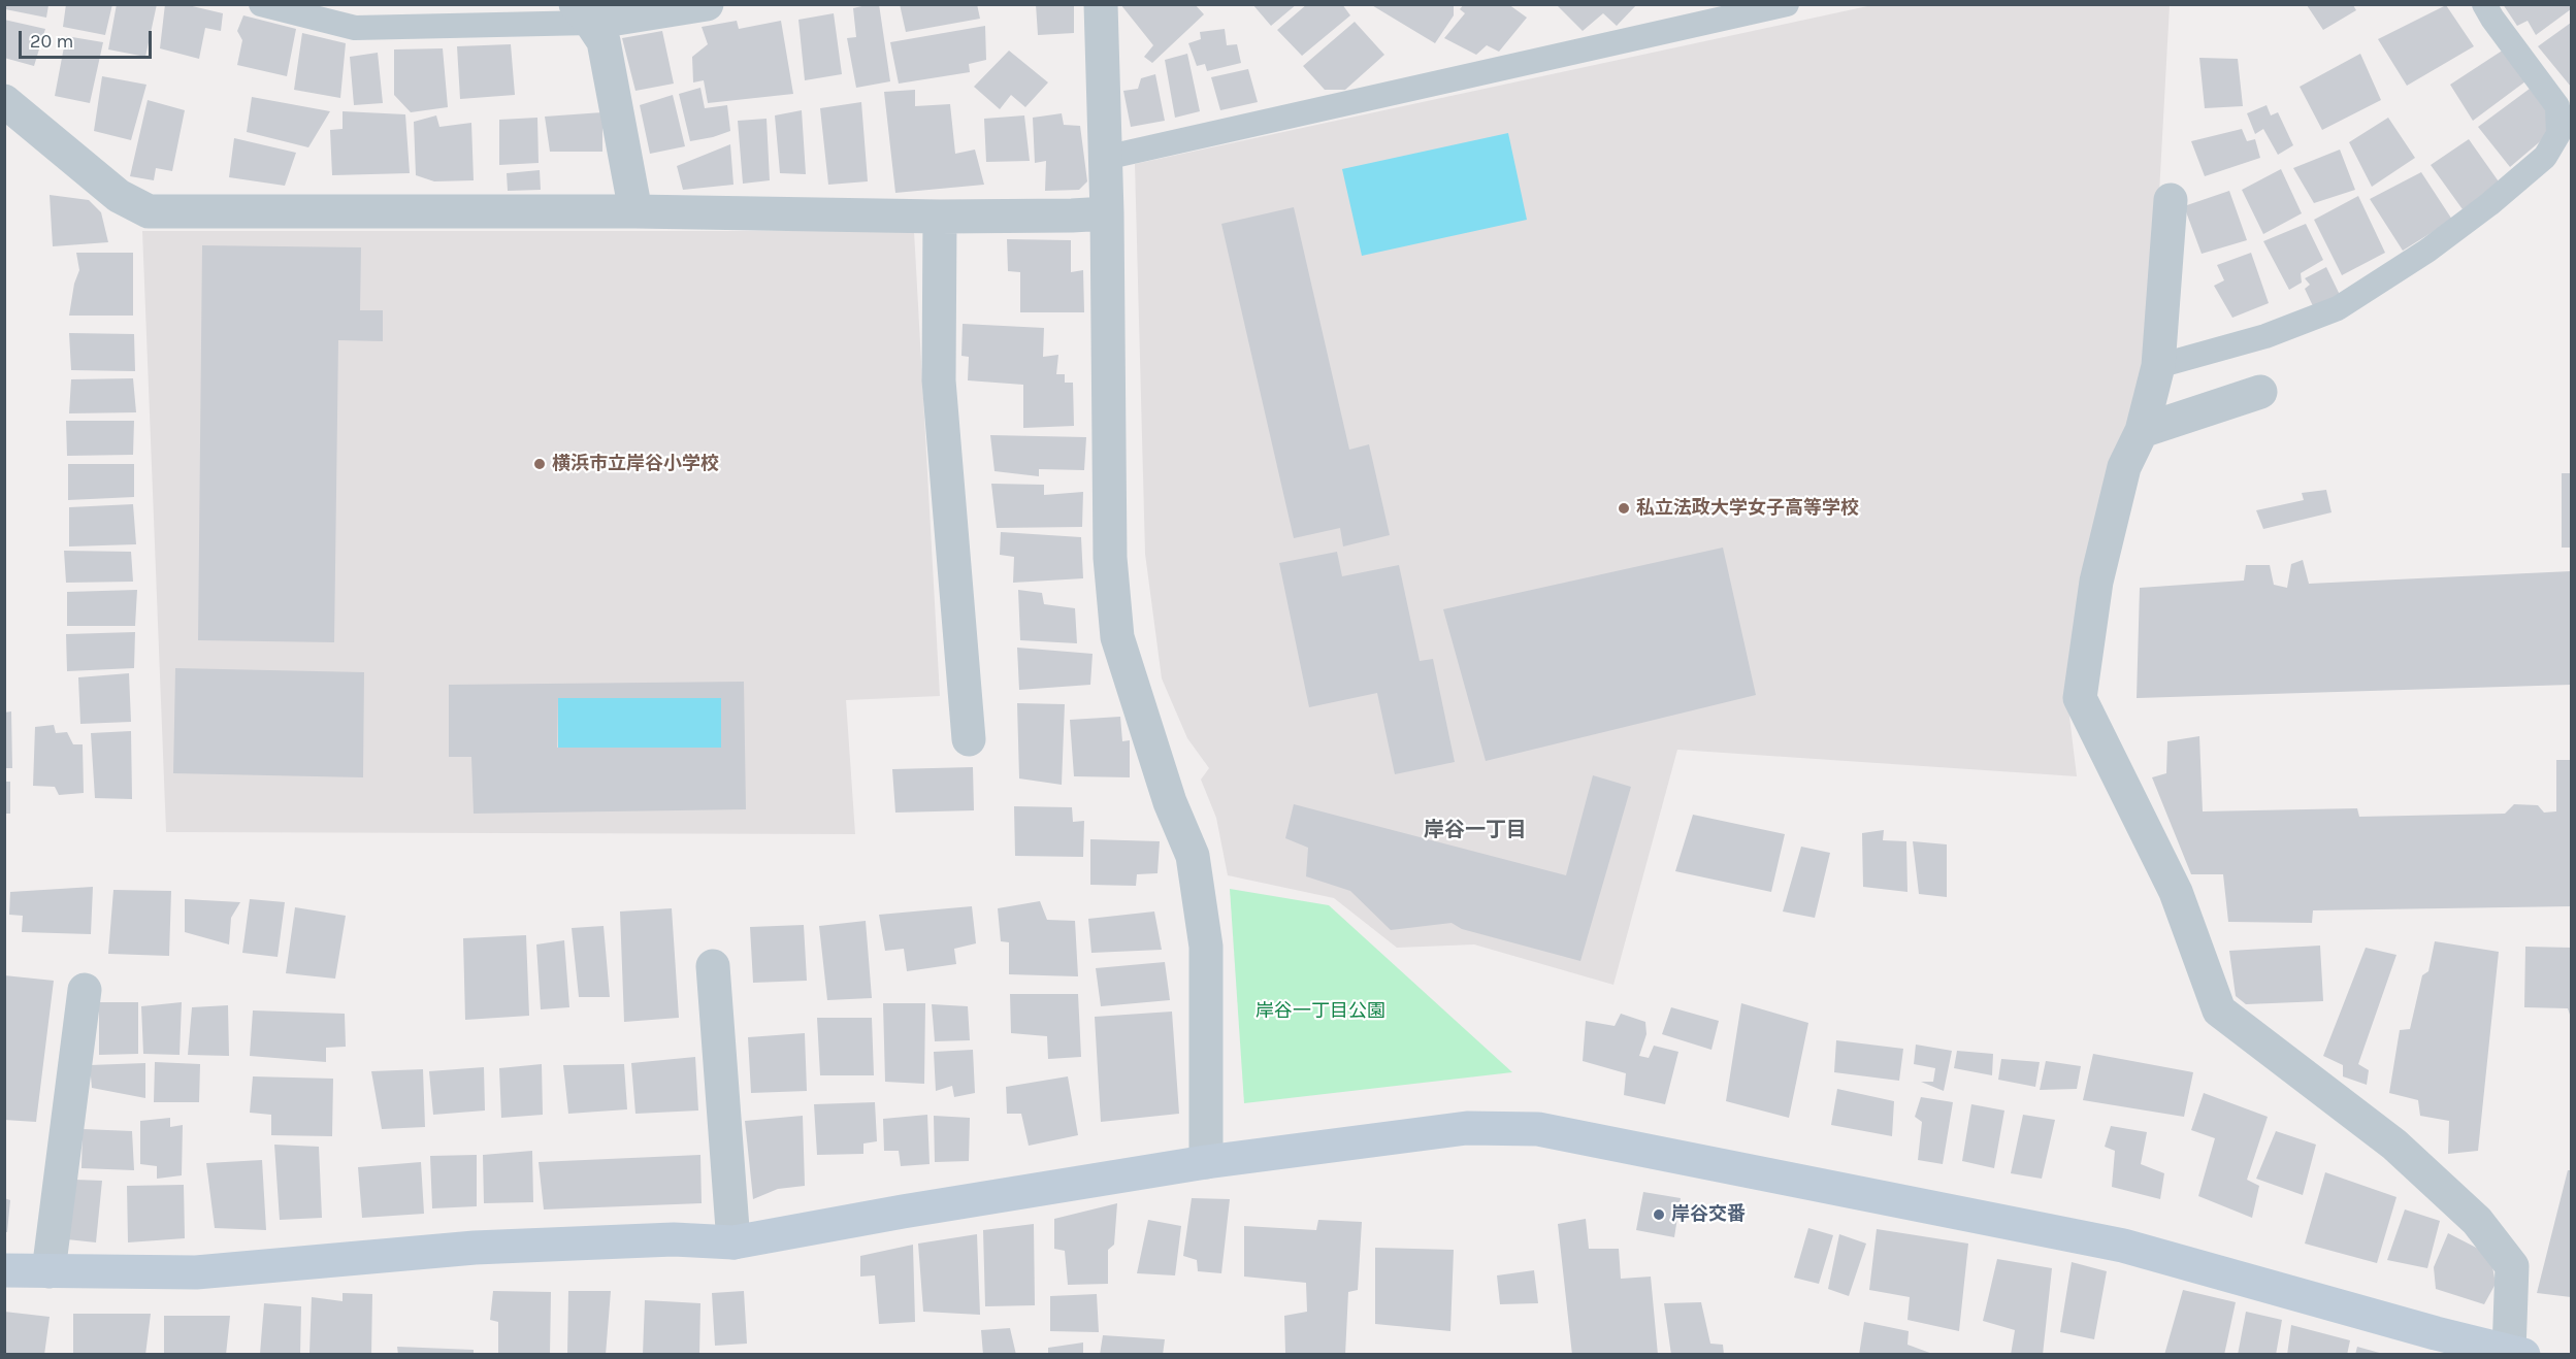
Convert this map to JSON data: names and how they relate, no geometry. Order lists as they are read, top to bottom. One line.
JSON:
{"districts":["岸谷一丁目"],"parks":["岸谷一丁目公園"],"places":["横浜市立岸谷小学校","私立法政大学女子高等学校","岸谷交番"],"scale_bar":"20 m"}
